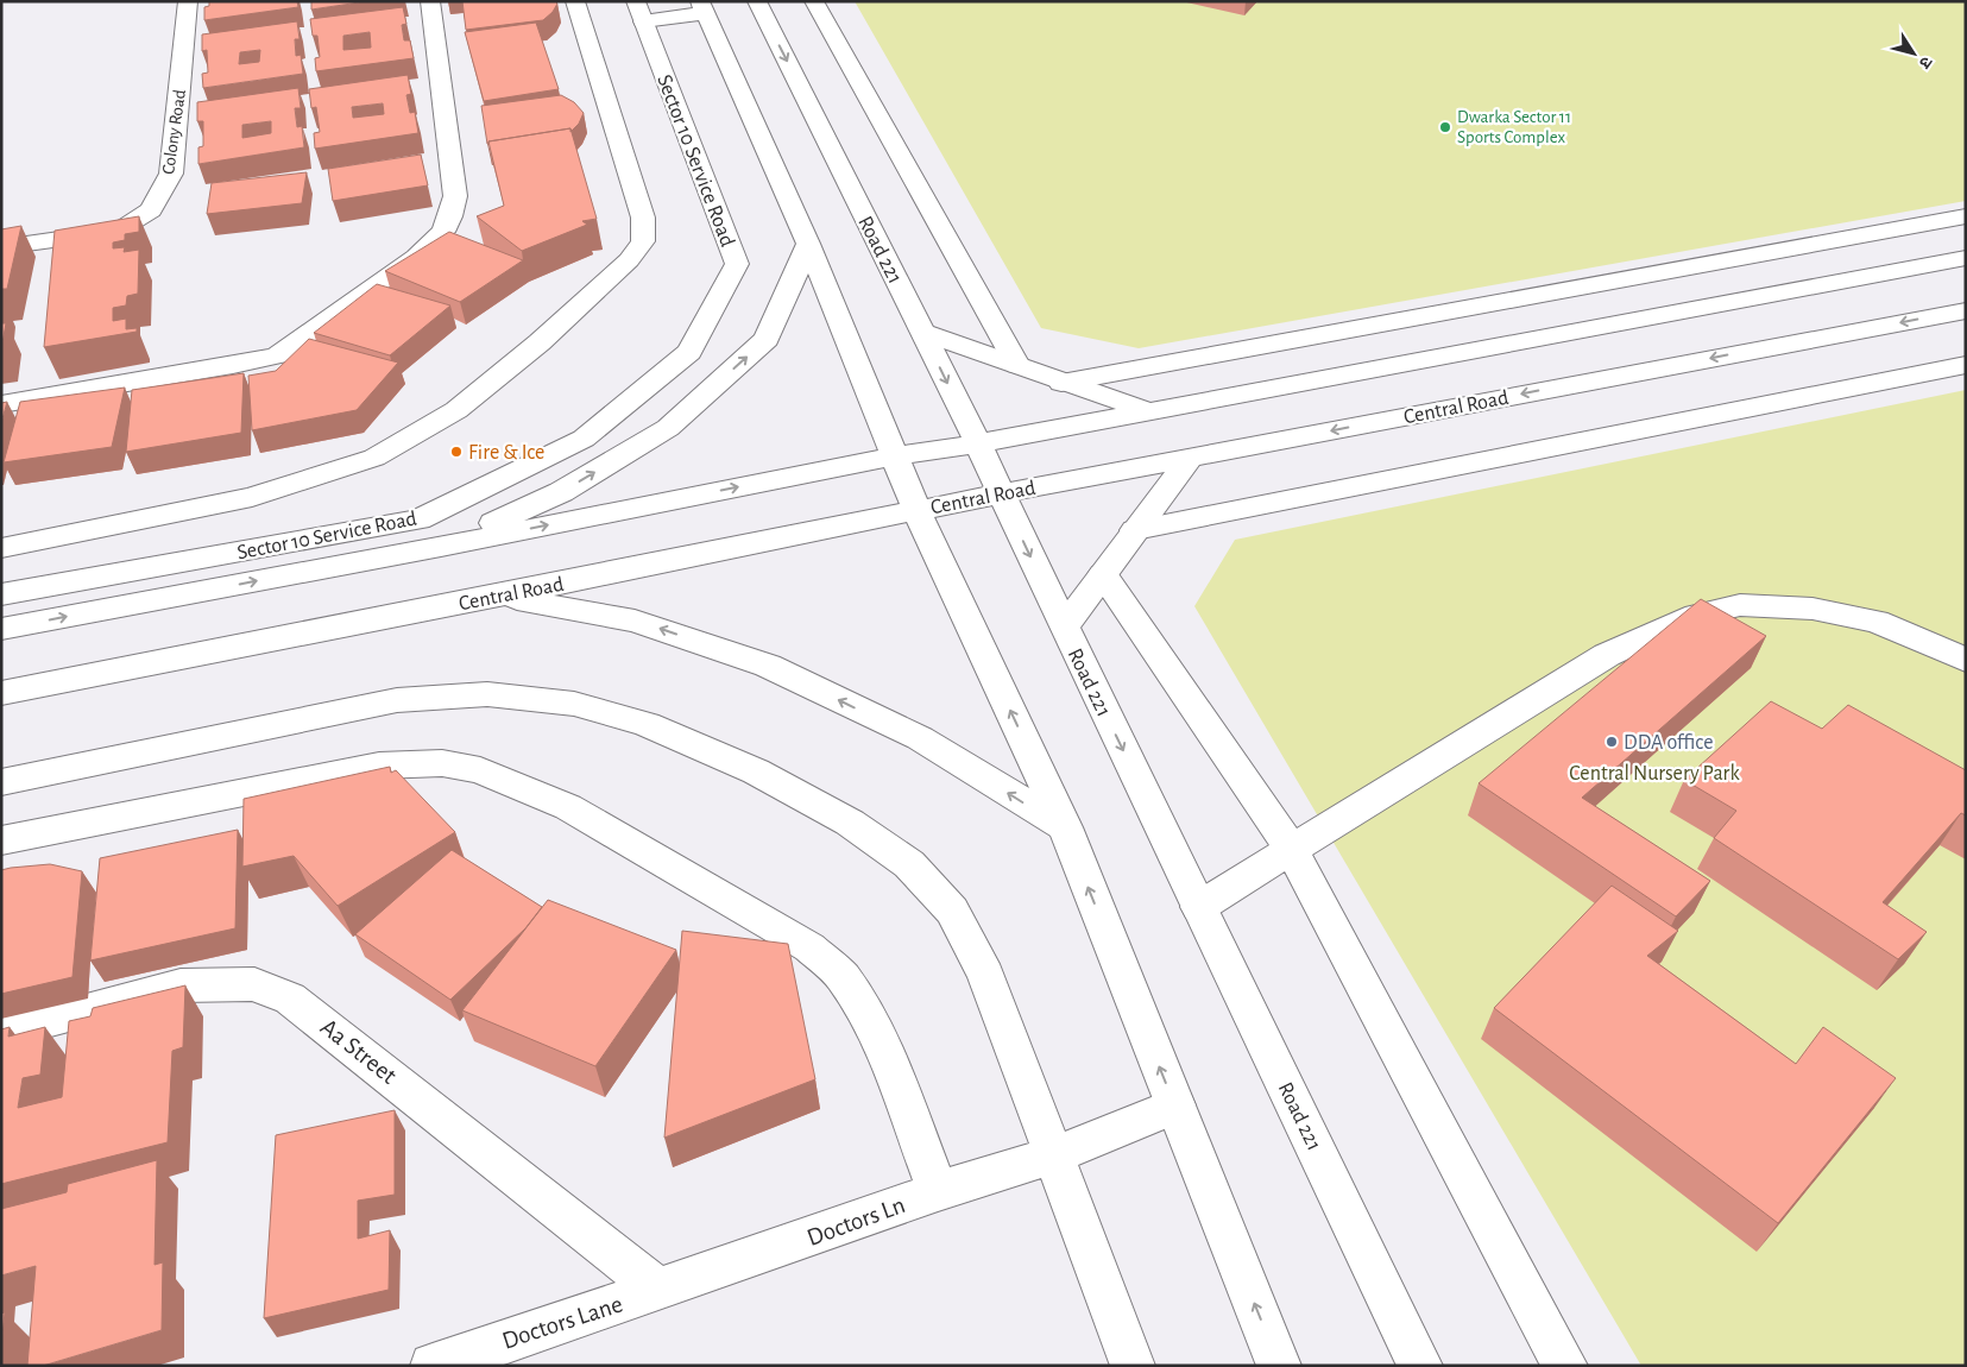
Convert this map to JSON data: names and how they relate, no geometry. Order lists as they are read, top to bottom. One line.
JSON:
{"streets":{"street":["Colony Road","Sector 10 Service Road","Road 221","Central Road","Aa Street","Doctors Ln","Doctors Lane"]},"crossings":[["Road 221","Central Road"],["Aa Street","Doctors Ln"],["Aa Street","Doctors Lane"],["Doctors Ln","Doctors Lane"]],"parks":["Central Nursery Park"],"places":["Dwarka Sector 11 Sports Complex","Fire & Ice","DDA office"],"north":"bottom right"}
